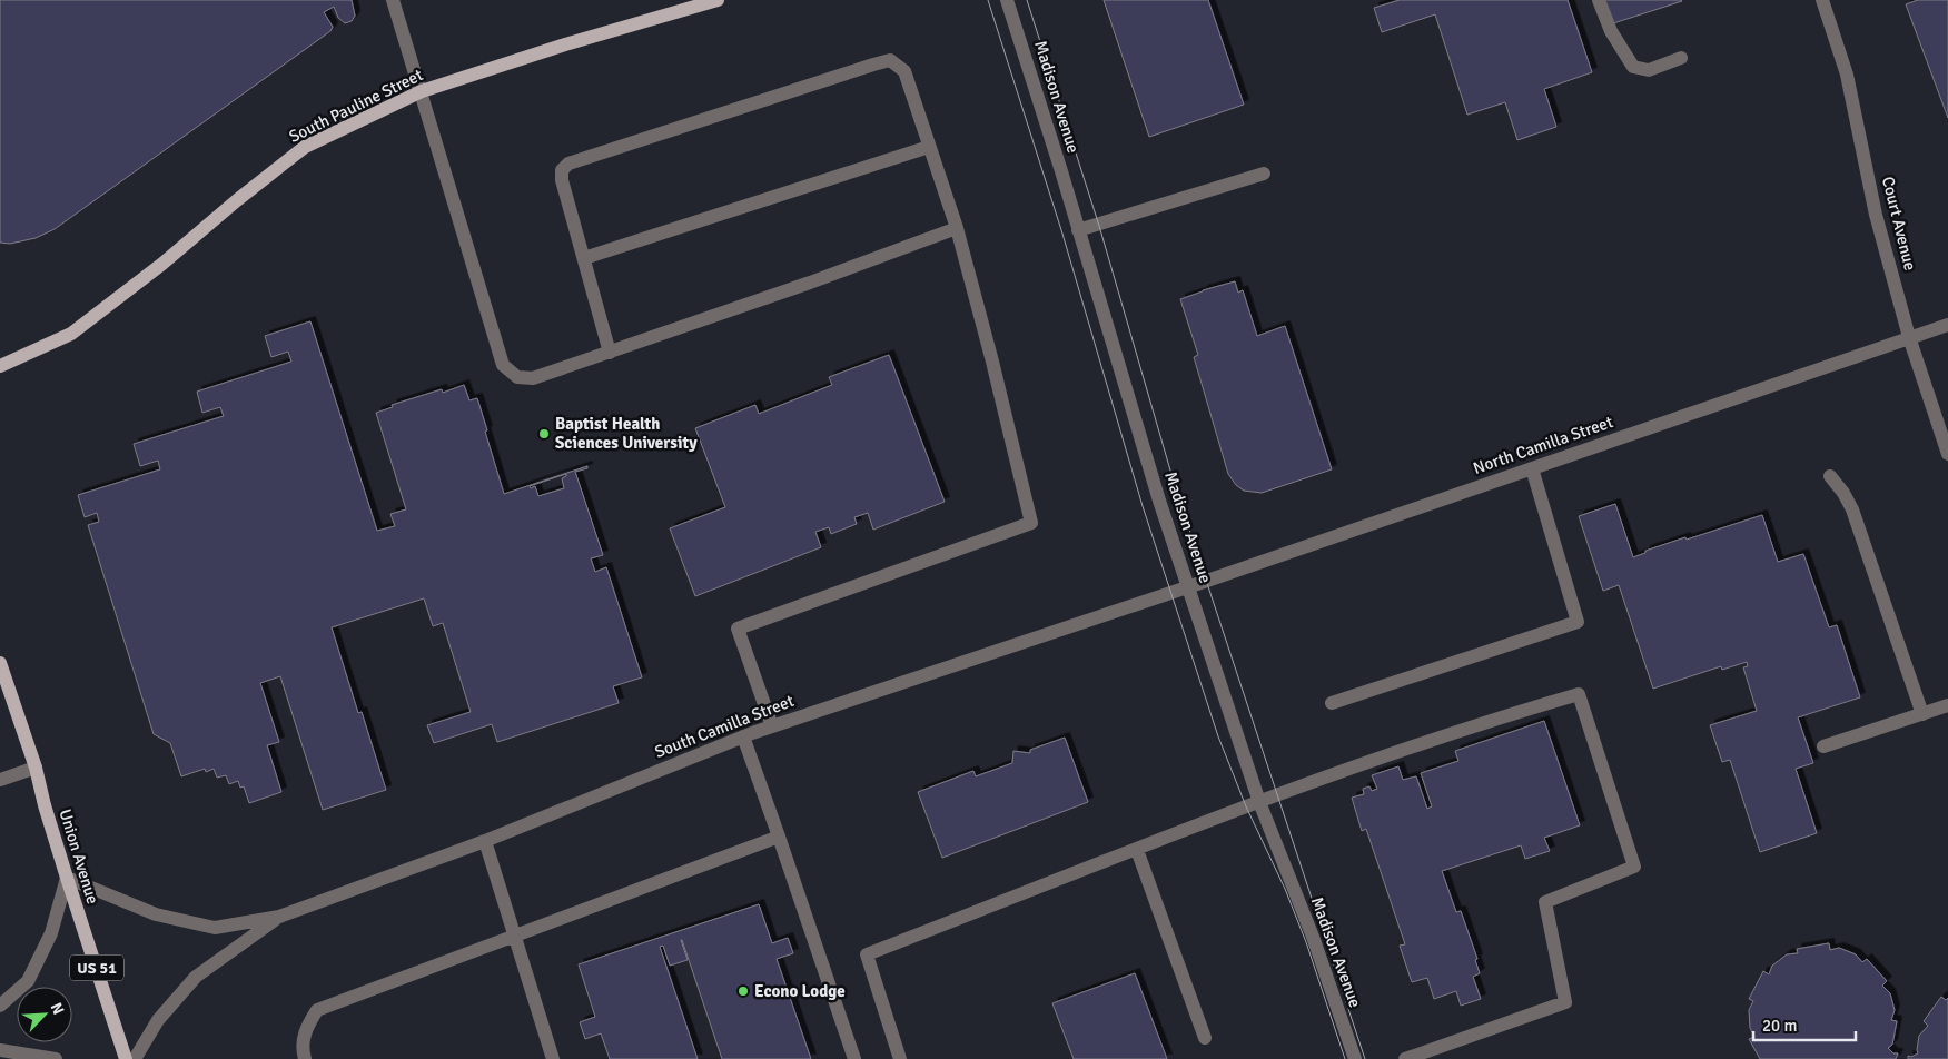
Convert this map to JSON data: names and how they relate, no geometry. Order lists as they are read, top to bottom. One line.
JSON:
{"streets":{"main road":["South Pauline Street","Union Avenue","US 51"],"street":["Madison Avenue","Court Avenue","North Camilla Street","South Camilla Street"]},"crossings":[["Madison Avenue","North Camilla Street"],["Madison Avenue","South Camilla Street"],["Court Avenue","North Camilla Street"],["North Camilla Street","South Camilla Street"],["South Camilla Street","Union Avenue"]],"places":["Baptist Health Sciences University","Econo Lodge"],"scale_bar":"20 m","north":"top right"}
